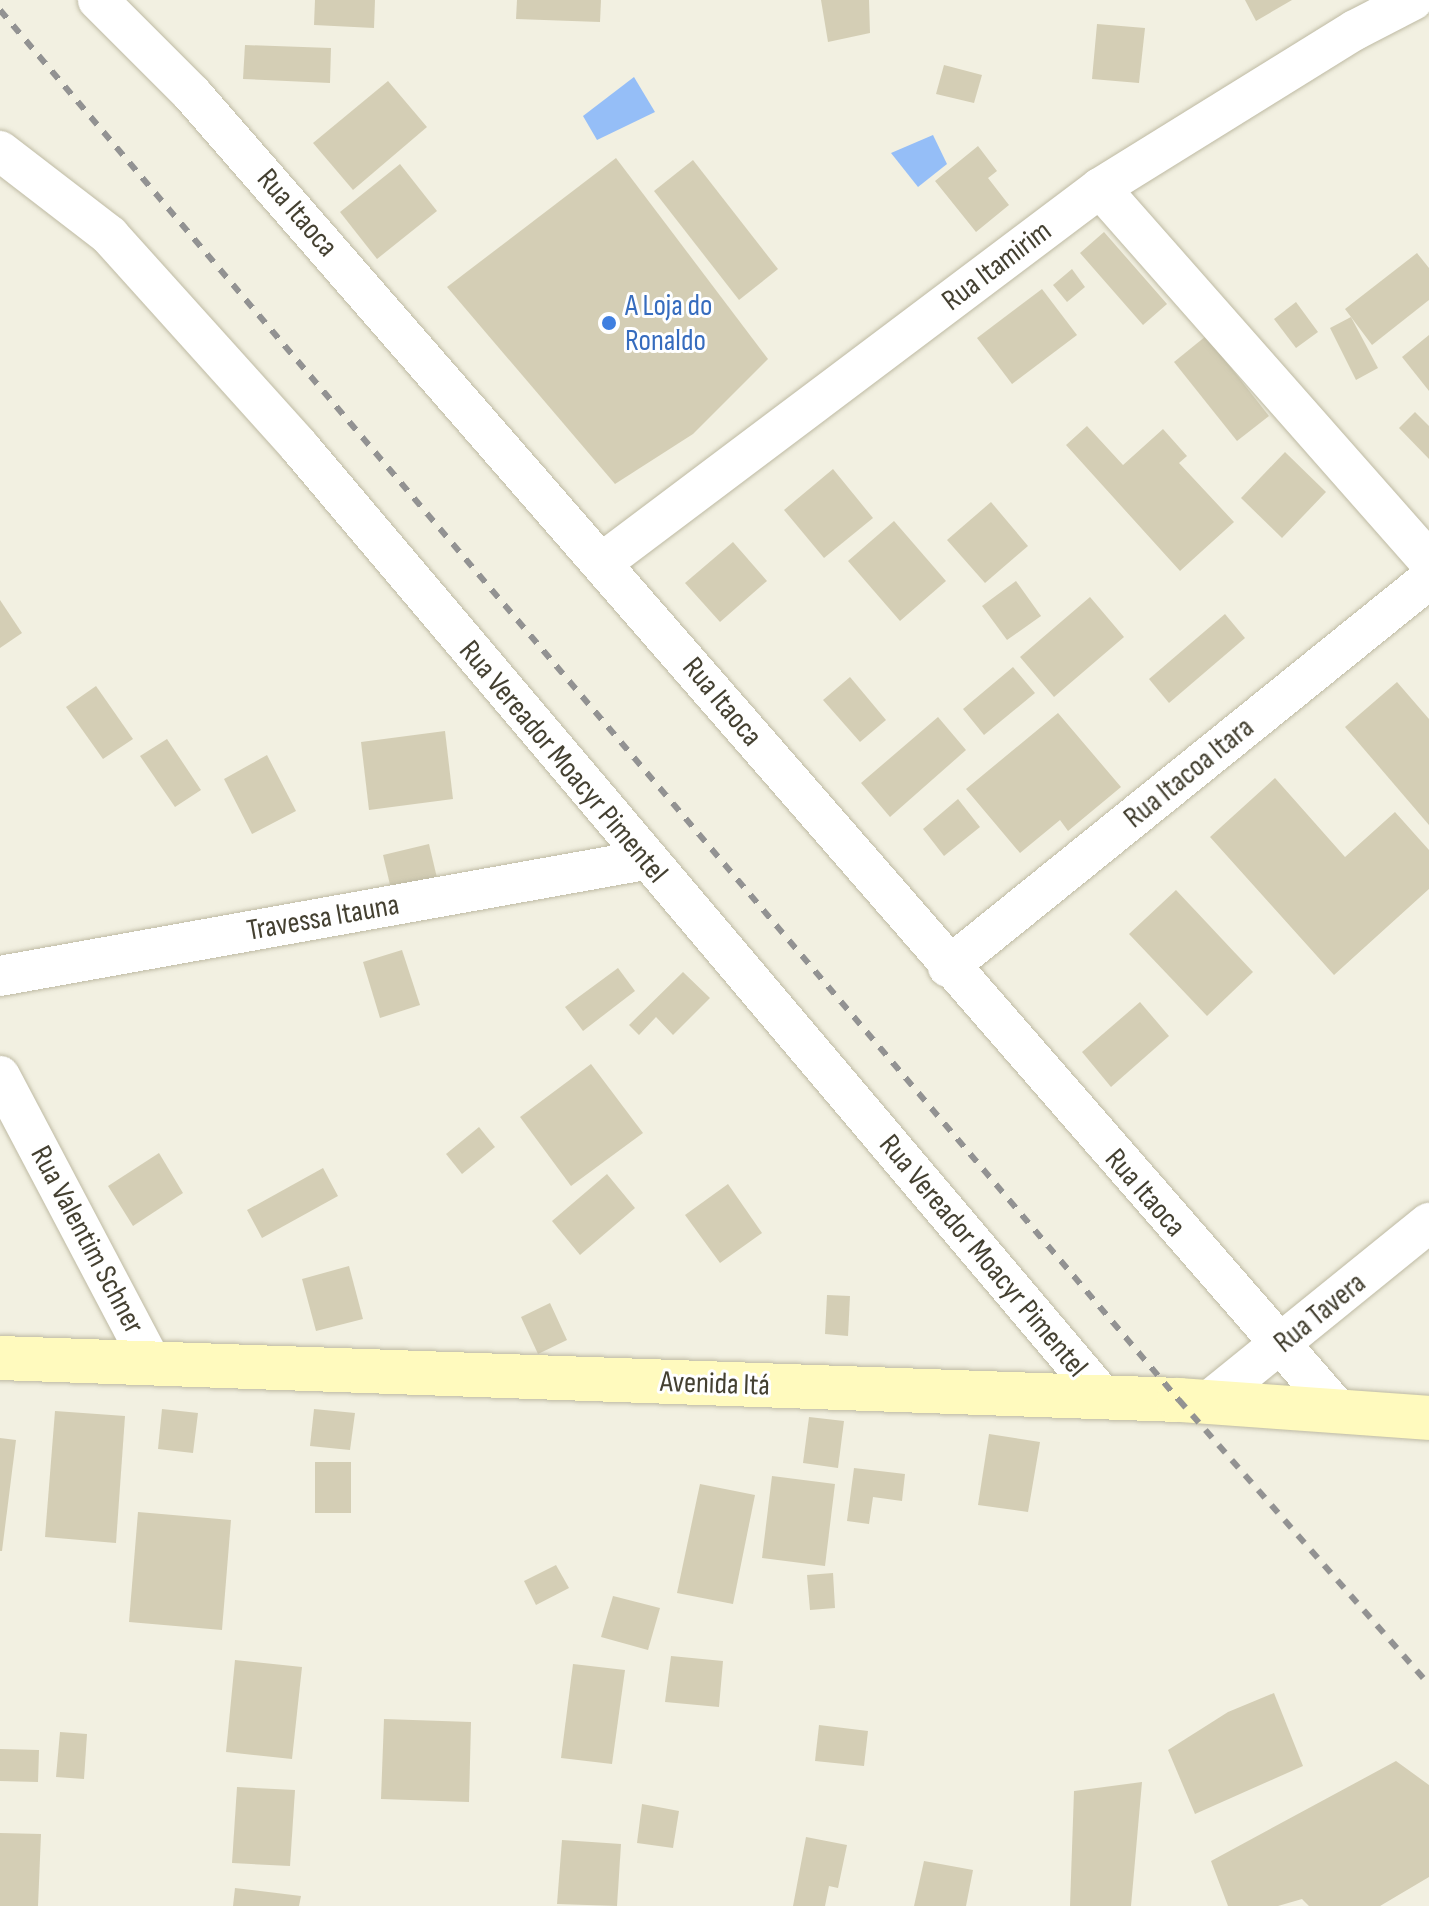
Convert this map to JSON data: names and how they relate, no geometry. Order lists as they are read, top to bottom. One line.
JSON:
{"streets":{"main road":["Avenida Itá"],"street":["Rua Itaoca","Rua Itamirim","Rua Vereador Moacyr Pimentel","Rua Itacoa Itara","Travessa Itauna","Rua Valentim Schner","Rua Tavera"]},"crossings":[["Rua Itaoca","Rua Itamirim"],["Rua Itaoca","Rua Itacoa Itara"],["Rua Itaoca","Rua Tavera"],["Rua Itaoca","Avenida Itá"],["Rua Vereador Moacyr Pimentel","Travessa Itauna"],["Rua Vereador Moacyr Pimentel","Avenida Itá"],["Rua Valentim Schner","Avenida Itá"],["Rua Tavera","Avenida Itá"]],"places":["A Loja do Ronaldo"]}
